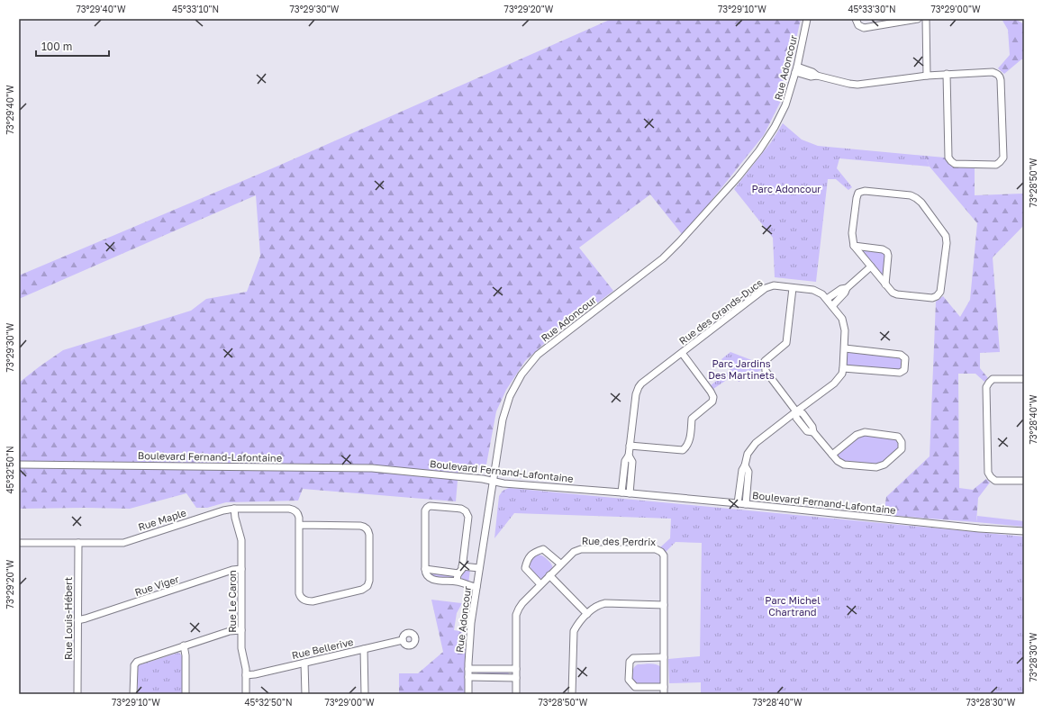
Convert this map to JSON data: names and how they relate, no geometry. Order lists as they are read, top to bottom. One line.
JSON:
{"streets":{"street":["Rue Adoncour","Rue des Grands-Ducs","Boulevard Fernand-Lafontaine","Rue Maple","Rue des Perdrix","Rue Viger","Rue Le Caron","Rue Louis-Hébert","Rue Bellerive"]},"crossings":[["Rue Adoncour","Boulevard Fernand-Lafontaine"],["Rue des Grands-Ducs","Boulevard Fernand-Lafontaine"],["Rue Maple","Rue Le Caron"],["Rue Maple","Rue Louis-Hébert"],["Rue Viger","Rue Le Caron"],["Rue Viger","Rue Louis-Hébert"],["Rue Le Caron","Rue Bellerive"]],"parks":["Parc Adoncour","Parc Jardins Des Martinets","Parc Michel Chartrand"],"scale_bar":"100 m","coordinates":["73°29'40\"W","45°33'10\"N","73°29'30\"W","73°29'20\"W","73°29'10\"W","45°33'30\"N","73°29'00\"W","73°28'50\"W","73°28'40\"W","45°32'50\"N","73°28'30\"W"]}
